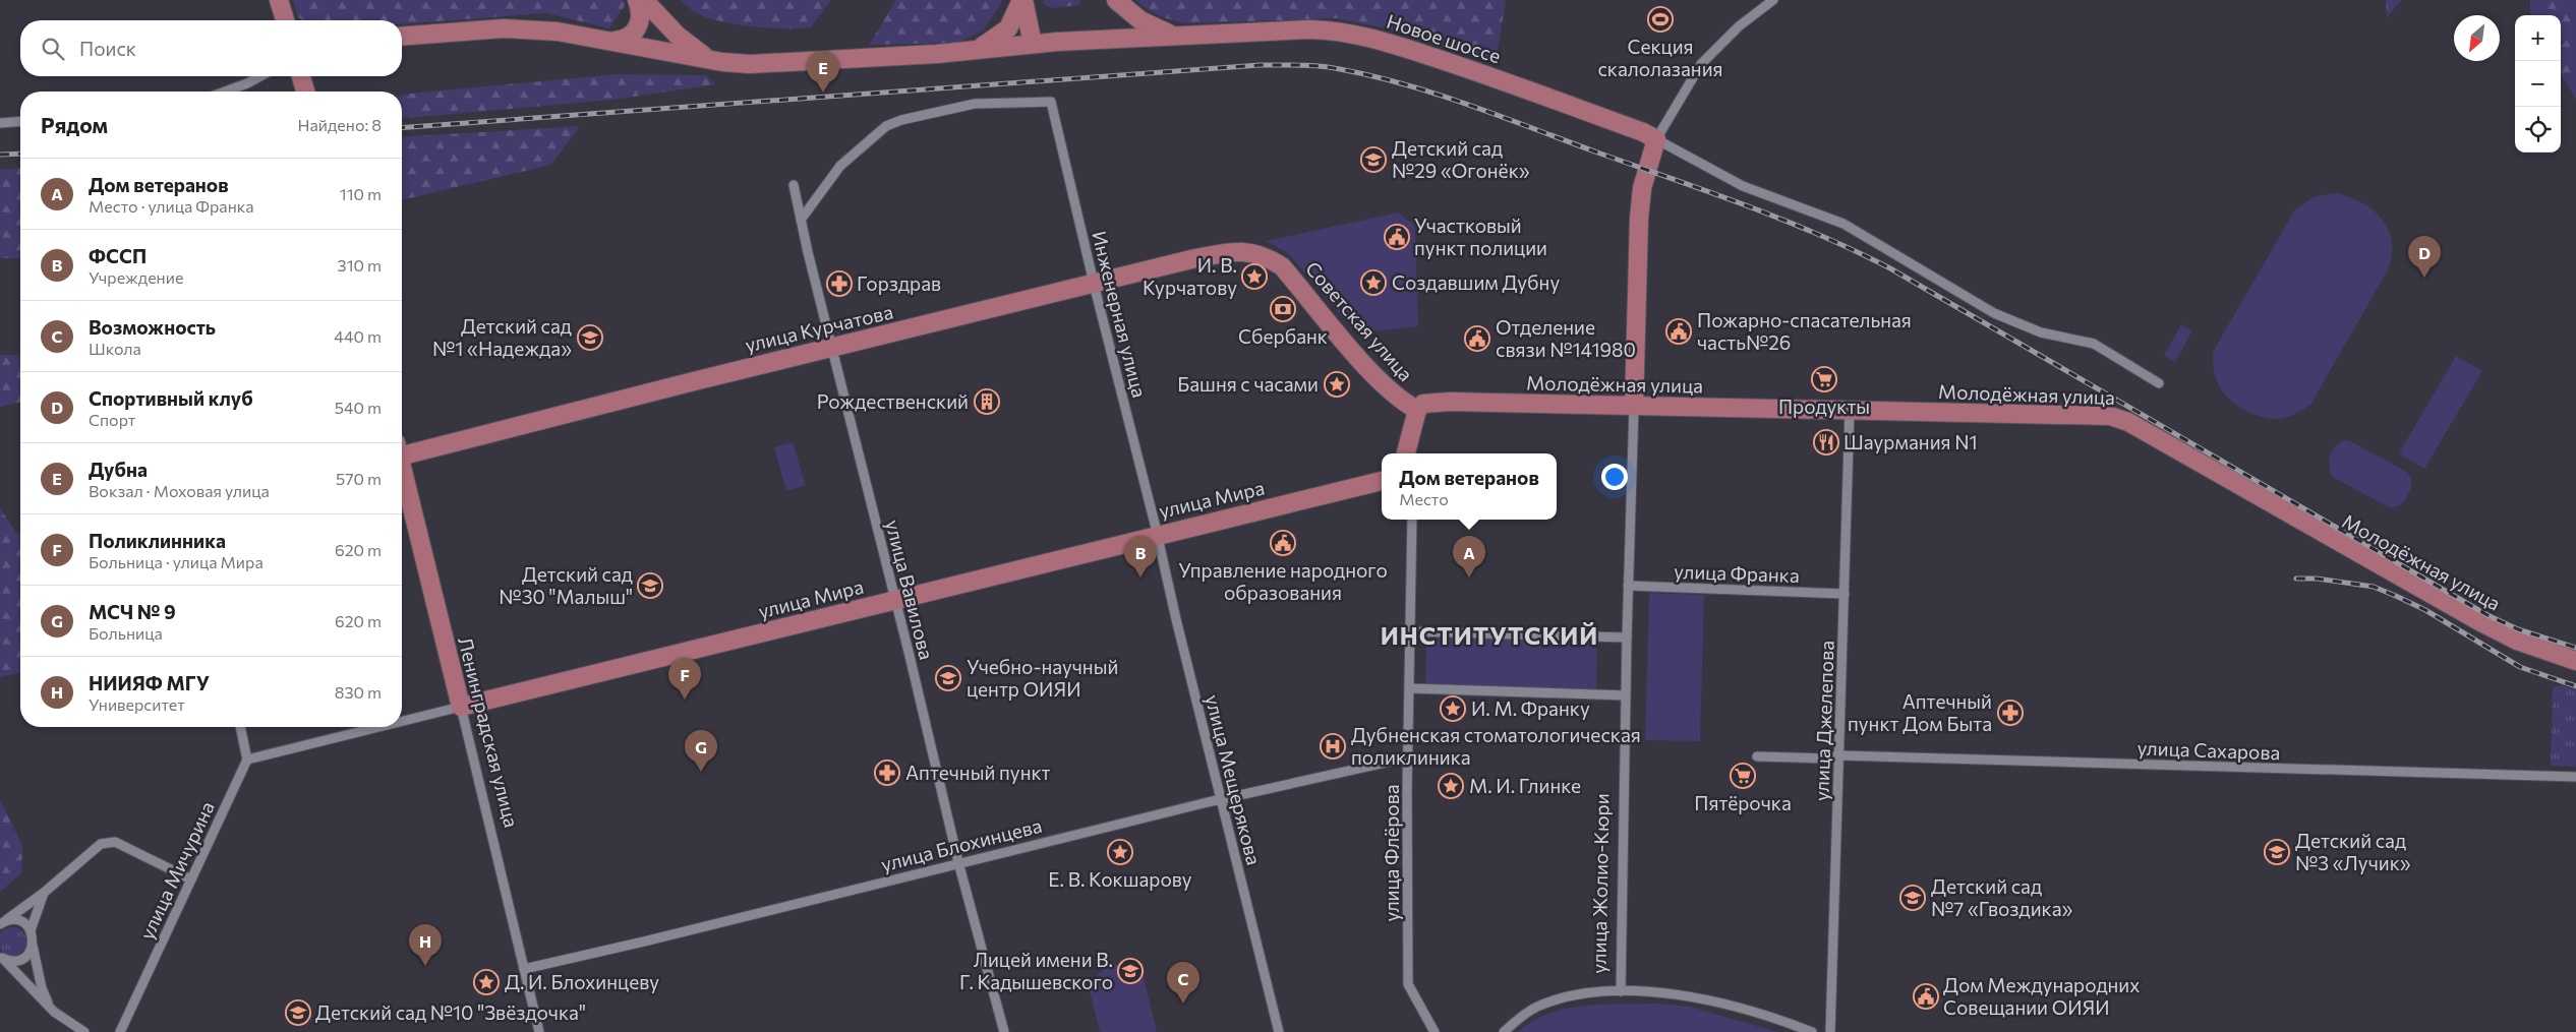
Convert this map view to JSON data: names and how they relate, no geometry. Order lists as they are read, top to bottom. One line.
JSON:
{"streets":{"main road":["Новое шоссе","Советская улица","улица Курчатова","Молодёжная улица","улица Мира","Ленинградская улица","улица Жолио-Кюри"],"street":["Инженерная улица","улица Франка","улица Вавилова","улица Джелепова","улица Сахарова","улица Мещерякова","улица Блохинцева","улица Флёрова","улица Мичурина"]},"crossings":[["Новое шоссе","улица Жолио-Кюри"],["Инженерная улица","улица Курчатова"],["Инженерная улица","улица Мира"],["Инженерная улица","улица Вавилова"],["Инженерная улица","улица Мещерякова"],["Советская улица","улица Курчатова"],["Советская улица","Молодёжная улица"],["улица Курчатова","улица Вавилова"],["Молодёжная улица","улица Джелепова"],["Молодёжная улица","улица Жолио-Кюри"],["улица Мира","улица Вавилова"],["улица Мира","Ленинградская улица"],["улица Мира","улица Мещерякова"],["улица Мира","улица Мичурина"],["улица Франка","улица Джелепова"],["улица Франка","улица Жолио-Кюри"],["улица Вавилова","улица Блохинцева"],["улица Джелепова","улица Сахарова"],["Ленинградская улица","улица Блохинцева"],["улица Мещерякова","улица Блохинцева"],["улица Блохинцева","улица Флёрова"]],"districts":["ИНСТИТУТСКИЙ"],"places":{"sports":["Секция скалолазания"],"school or university":["Детский сад №29 «Огонёк»","Детский сад №1 «Надежда»","Детский сад №30 \"Малыш\"","Учебно-научный центр ОИЯИ","Детский сад №3 «Лучик»","Детский сад №7 «Гвоздика»","Лицей имени В. Г. Кадышевского","Детский сад №10 \"Звёздочка\""],"public building":["Участковый пункт полиции","Пожарно-спасательная часть№26","Отделение связи №141980","Управление народного образования","Дом Международних Совещании ОИЯИ"],"place":["И. В. Курчатову","Создавшим Дубну","Башня с часами","И. М. Франку","М. И. Глинке","Е. В. Кокшарову","Д. И. Блохинцеву"],"pharmacy":["Горздрав","Аптечный пункт Дом Быта","Аптечный пункт"],"bank":["Сбербанк"],"supermarket":["Продукты","Пятёрочка"],"building":["Рождественский"],"restaurant":["Шаурмания N1"],"hospital":["Дубненская стоматологическая поликлиника"]},"north":"bottom left","page":{"map_buttons":["+","−"],"search":"Поиск","pins":["E","D","A","B","F","G","H","C"],"heading":["Рядом","Найдено: 8"],"list":[{"mark":"A","name":"Дом ветеранов","note":"Место · улица Франка","value":"110 m"},{"mark":"B","name":"ФССП","note":"Учреждение","value":"310 m"},{"mark":"C","name":"Возможность","note":"Школа","value":"440 m"},{"mark":"D","name":"Спортивный клуб","note":"Спорт","value":"540 m"},{"mark":"E","name":"Дубна","note":"Вокзал · Моховая улица","value":"570 m"},{"mark":"F","name":"Поликлинника","note":"Больница · улица Мира","value":"620 m"},{"mark":"G","name":"МСЧ № 9","note":"Больница","value":"620 m"},{"mark":"H","name":"НИИЯФ МГУ","note":"Университет","value":"830 m"}],"popup":["Дом ветеранов","Место"]}}
